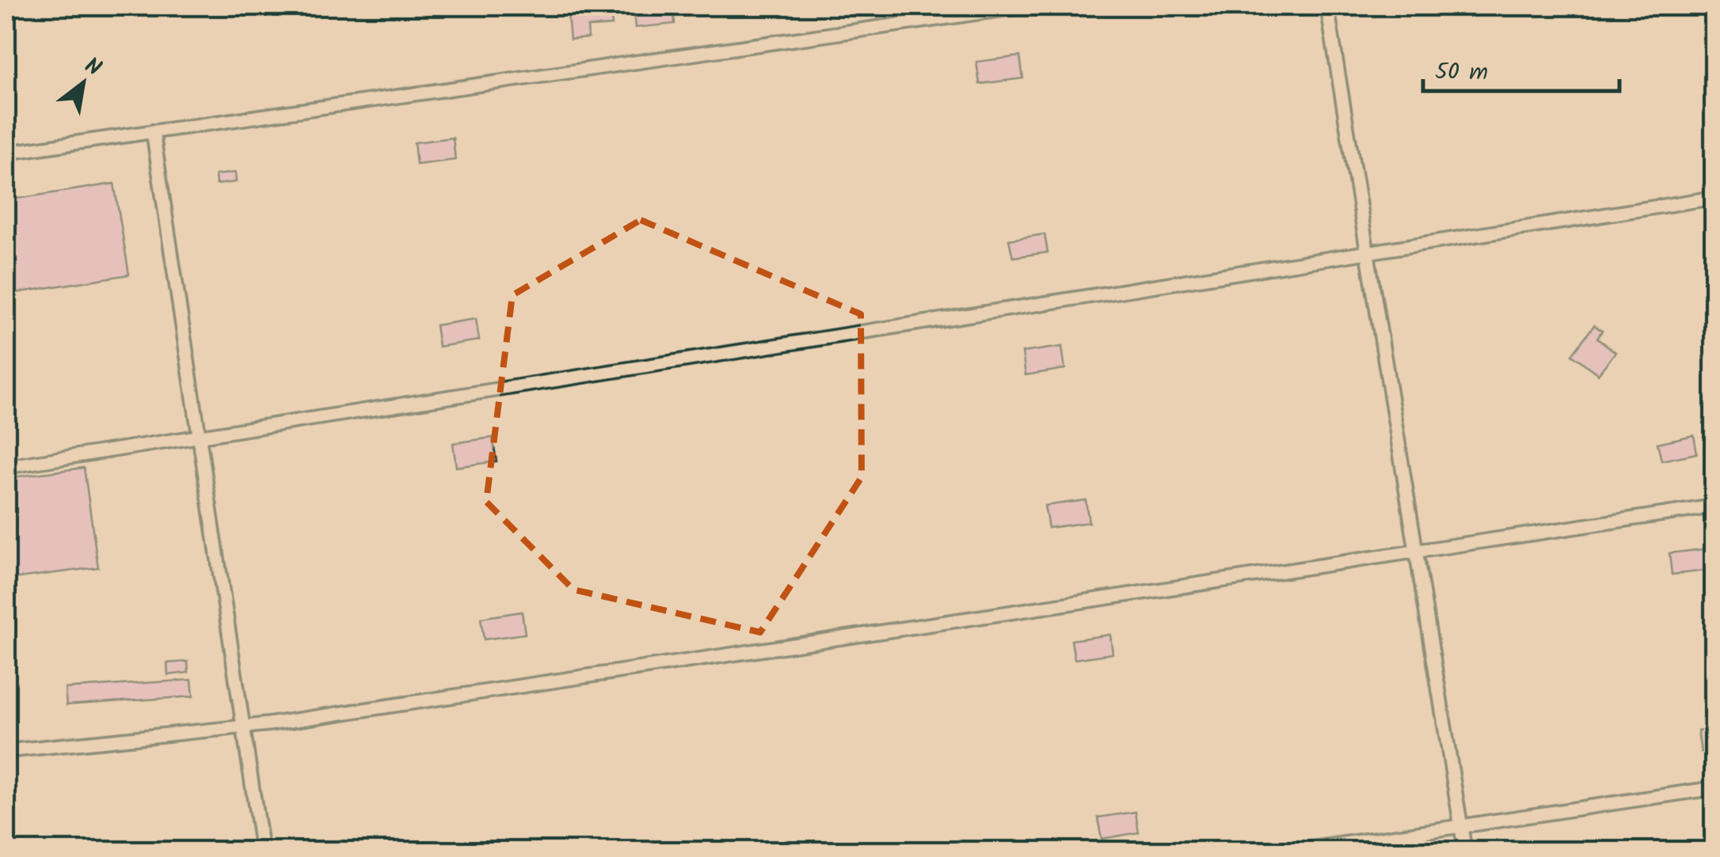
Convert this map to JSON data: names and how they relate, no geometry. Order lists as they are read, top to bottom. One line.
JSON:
{"scale_bar":"50 m","north":"top right"}
